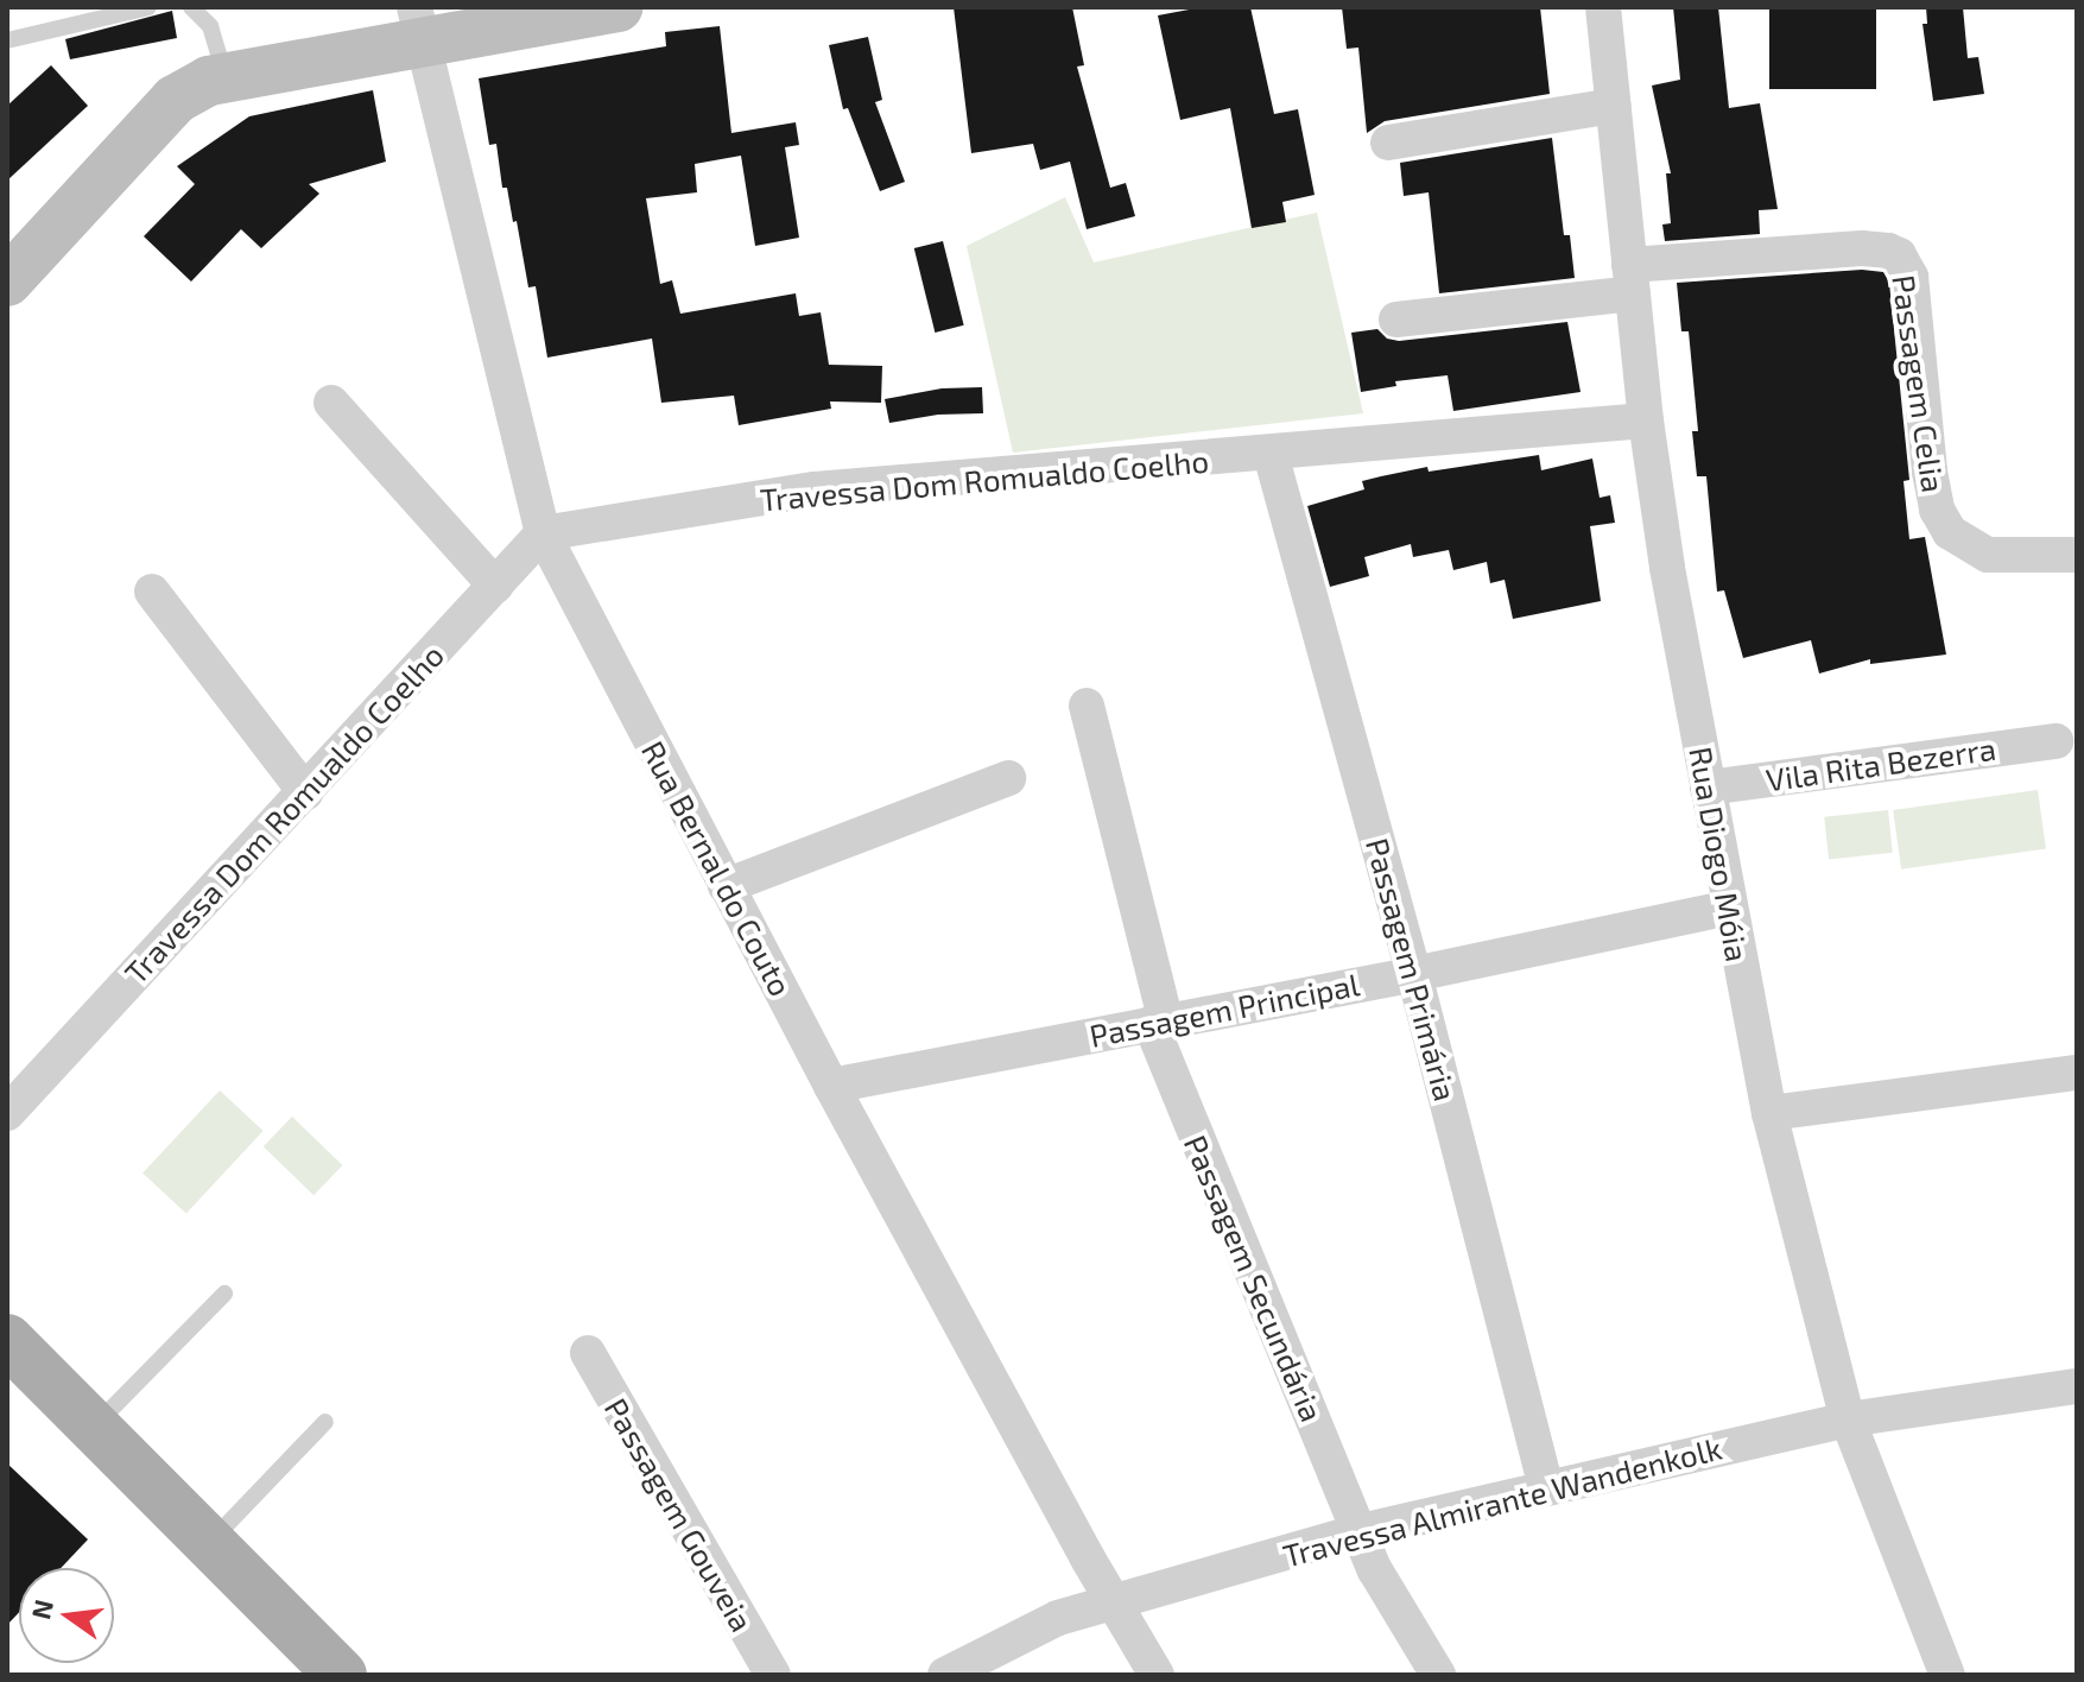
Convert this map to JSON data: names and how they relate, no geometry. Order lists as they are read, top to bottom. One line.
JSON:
{"streets":{"street":["Passagem Celia","Travessa Dom Romualdo Coelho","Vila Rita Bezerra","Rua Diogo Móia","Rua Bernal do Couto","Passagem Primária","Passagem Principal","Passagem Secundária","Travessa Almirante Wandenkolk","Passagem Gouveia"]},"crossings":[["Passagem Celia","Rua Diogo Móia"],["Travessa Dom Romualdo Coelho","Rua Diogo Móia"],["Travessa Dom Romualdo Coelho","Rua Bernal do Couto"],["Travessa Dom Romualdo Coelho","Passagem Primária"],["Vila Rita Bezerra","Rua Diogo Móia"],["Rua Diogo Móia","Passagem Principal"],["Rua Diogo Móia","Travessa Almirante Wandenkolk"],["Rua Bernal do Couto","Passagem Principal"],["Rua Bernal do Couto","Travessa Almirante Wandenkolk"],["Passagem Primária","Passagem Principal"],["Passagem Primária","Travessa Almirante Wandenkolk"],["Passagem Principal","Passagem Secundária"],["Passagem Secundária","Travessa Almirante Wandenkolk"]],"north":"left"}
